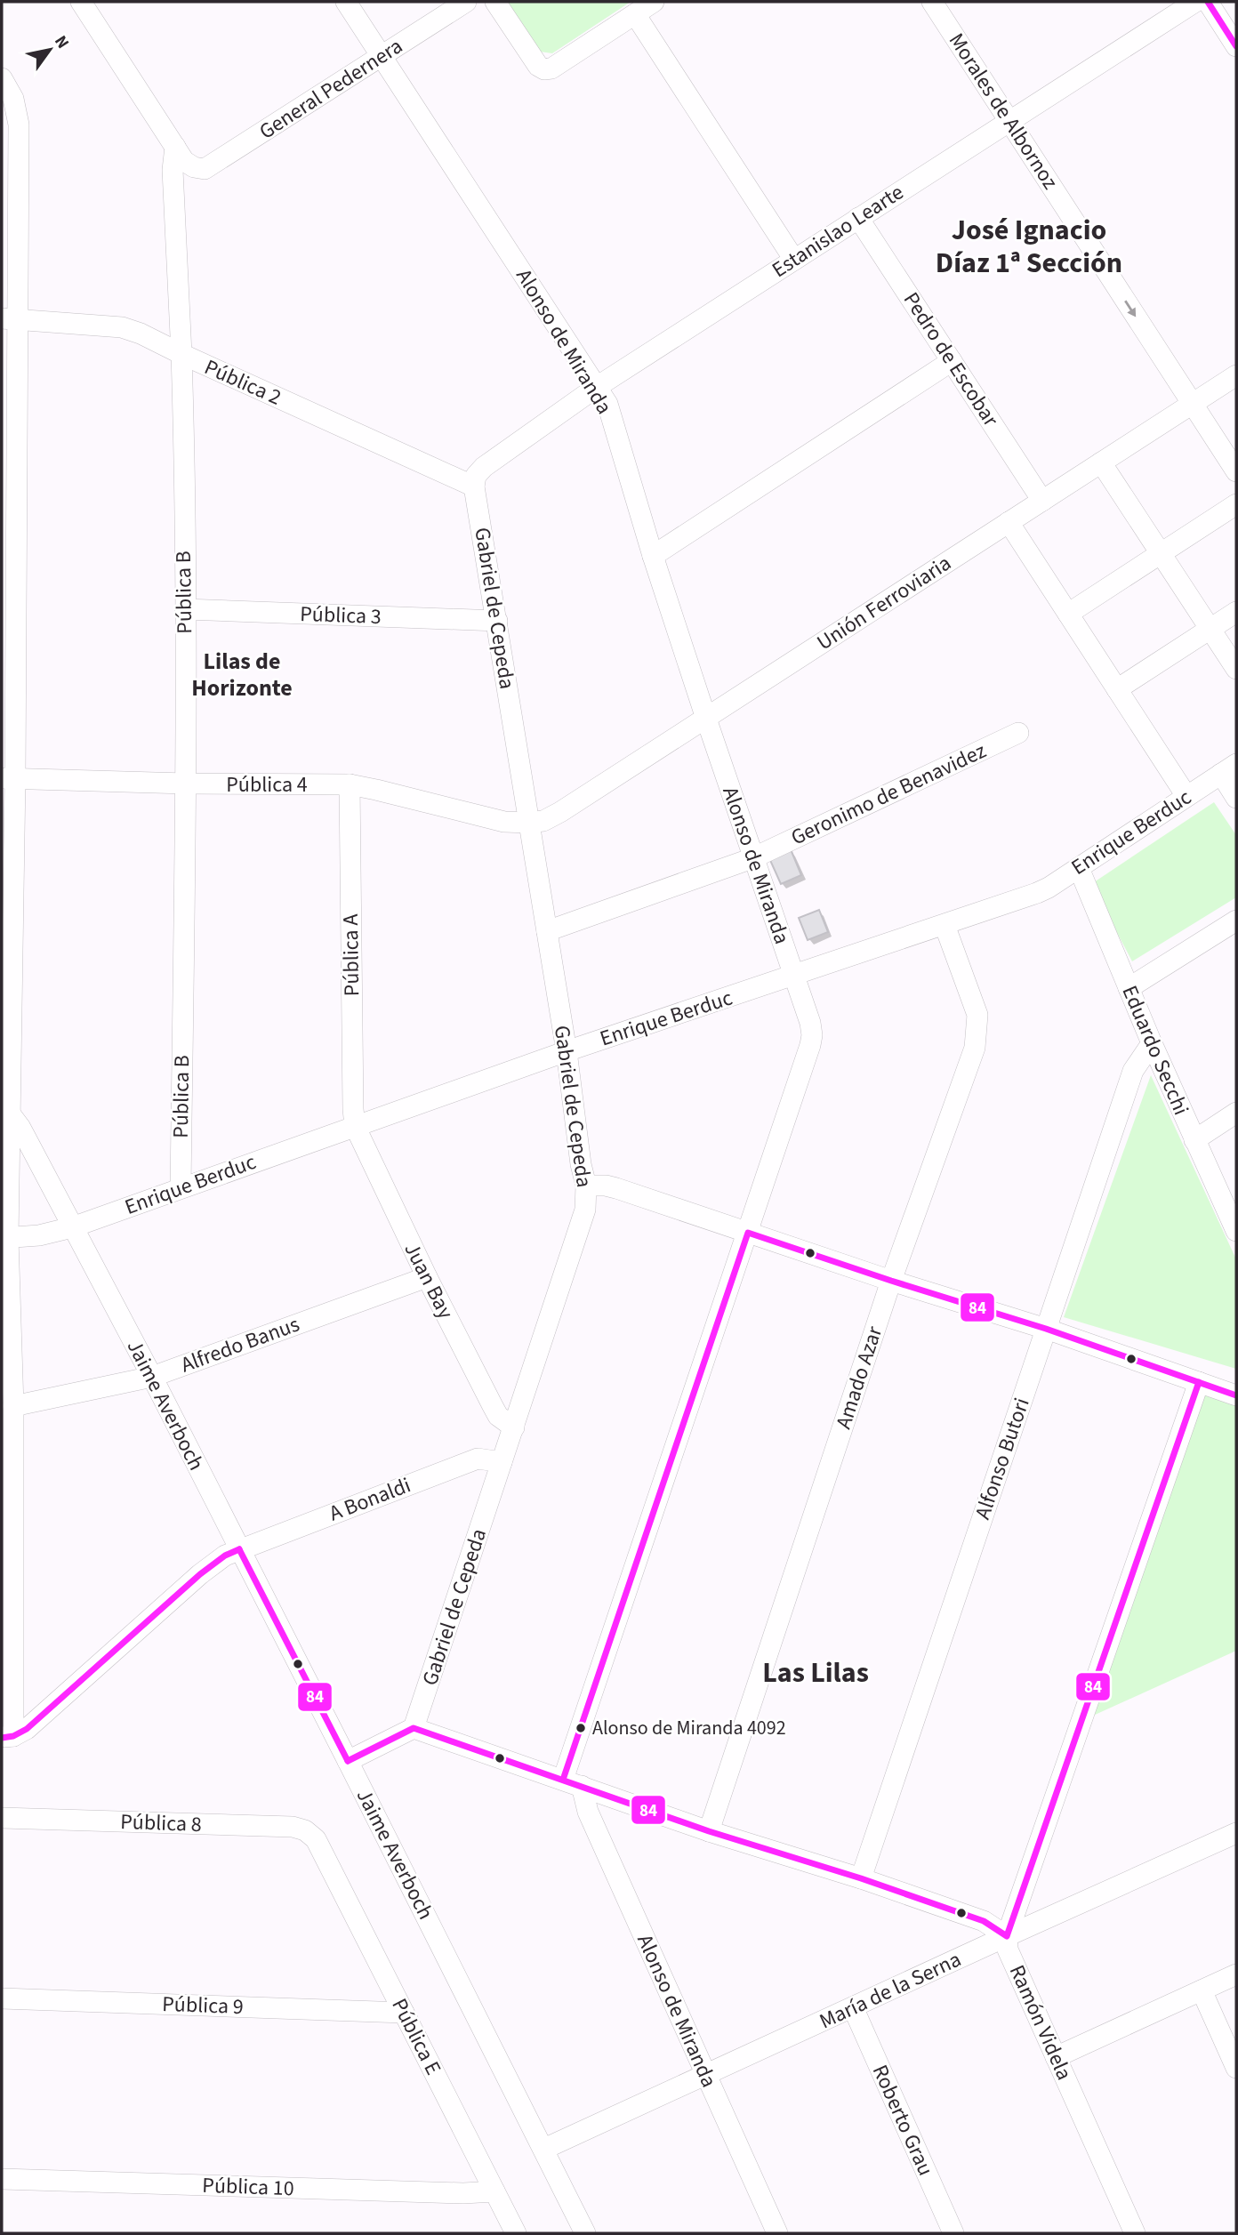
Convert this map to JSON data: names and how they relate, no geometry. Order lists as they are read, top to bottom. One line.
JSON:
{"streets":{"street":["General Pedernera","Morales de Albornoz","Estanislao Learte","Alonso de Miranda","Pedro de Escobar","Pública 2","Pública B","Unión Ferroviaria","Gabriel de Cepeda","Pública 3","Pública 4","Geronimo de Benavidez","Enrique Berduc","Pública A","Eduardo Secchi","Juan Bay","Alfredo Banus","Amado Azar","Jaime Averboch","Alfonso Butori","A Bonaldi","Pública 8","María de la Serna","Pública 9","Ramón Videla","Pública E","Roberto Grau","Pública 10"]},"crossings":[["General Pedernera","Alonso de Miranda"],["General Pedernera","Pública B"],["Morales de Albornoz","Estanislao Learte"],["Morales de Albornoz","Unión Ferroviaria"],["Estanislao Learte","Alonso de Miranda"],["Estanislao Learte","Pedro de Escobar"],["Estanislao Learte","Pública 2"],["Estanislao Learte","Gabriel de Cepeda"],["Alonso de Miranda","Unión Ferroviaria"],["Alonso de Miranda","Geronimo de Benavidez"],["Alonso de Miranda","Enrique Berduc"],["Alonso de Miranda","María de la Serna"],["Pedro de Escobar","Unión Ferroviaria"],["Pública 2","Pública B"],["Pública 2","Gabriel de Cepeda"],["Pública B","Pública 3"],["Pública B","Pública 4"],["Pública B","Enrique Berduc"],["Unión Ferroviaria","Gabriel de Cepeda"],["Unión Ferroviaria","Pública 4"],["Gabriel de Cepeda","Pública 3"],["Gabriel de Cepeda","Pública 4"],["Gabriel de Cepeda","Geronimo de Benavidez"],["Gabriel de Cepeda","Enrique Berduc"],["Gabriel de Cepeda","Juan Bay"],["Gabriel de Cepeda","A Bonaldi"],["Pública 4","Pública A"],["Enrique Berduc","Pública A"],["Enrique Berduc","Eduardo Secchi"],["Enrique Berduc","Juan Bay"],["Enrique Berduc","Amado Azar"],["Enrique Berduc","Jaime Averboch"],["Pública A","Juan Bay"],["Eduardo Secchi","Alfonso Butori"],["Juan Bay","Alfredo Banus"],["Alfredo Banus","Jaime Averboch"],["Jaime Averboch","A Bonaldi"],["Jaime Averboch","María de la Serna"],["Pública 8","Pública E"],["María de la Serna","Ramón Videla"],["María de la Serna","Roberto Grau"],["Pública 9","Pública E"],["Pública E","Pública 10"]],"one_way":["Morales de Albornoz"],"districts":["José Ignacio Díaz 1ª Sección","Lilas de Horizonte","Las Lilas"],"places":["Alonso de Miranda 4092"],"lines":["transit line 84"],"north":"top right"}
